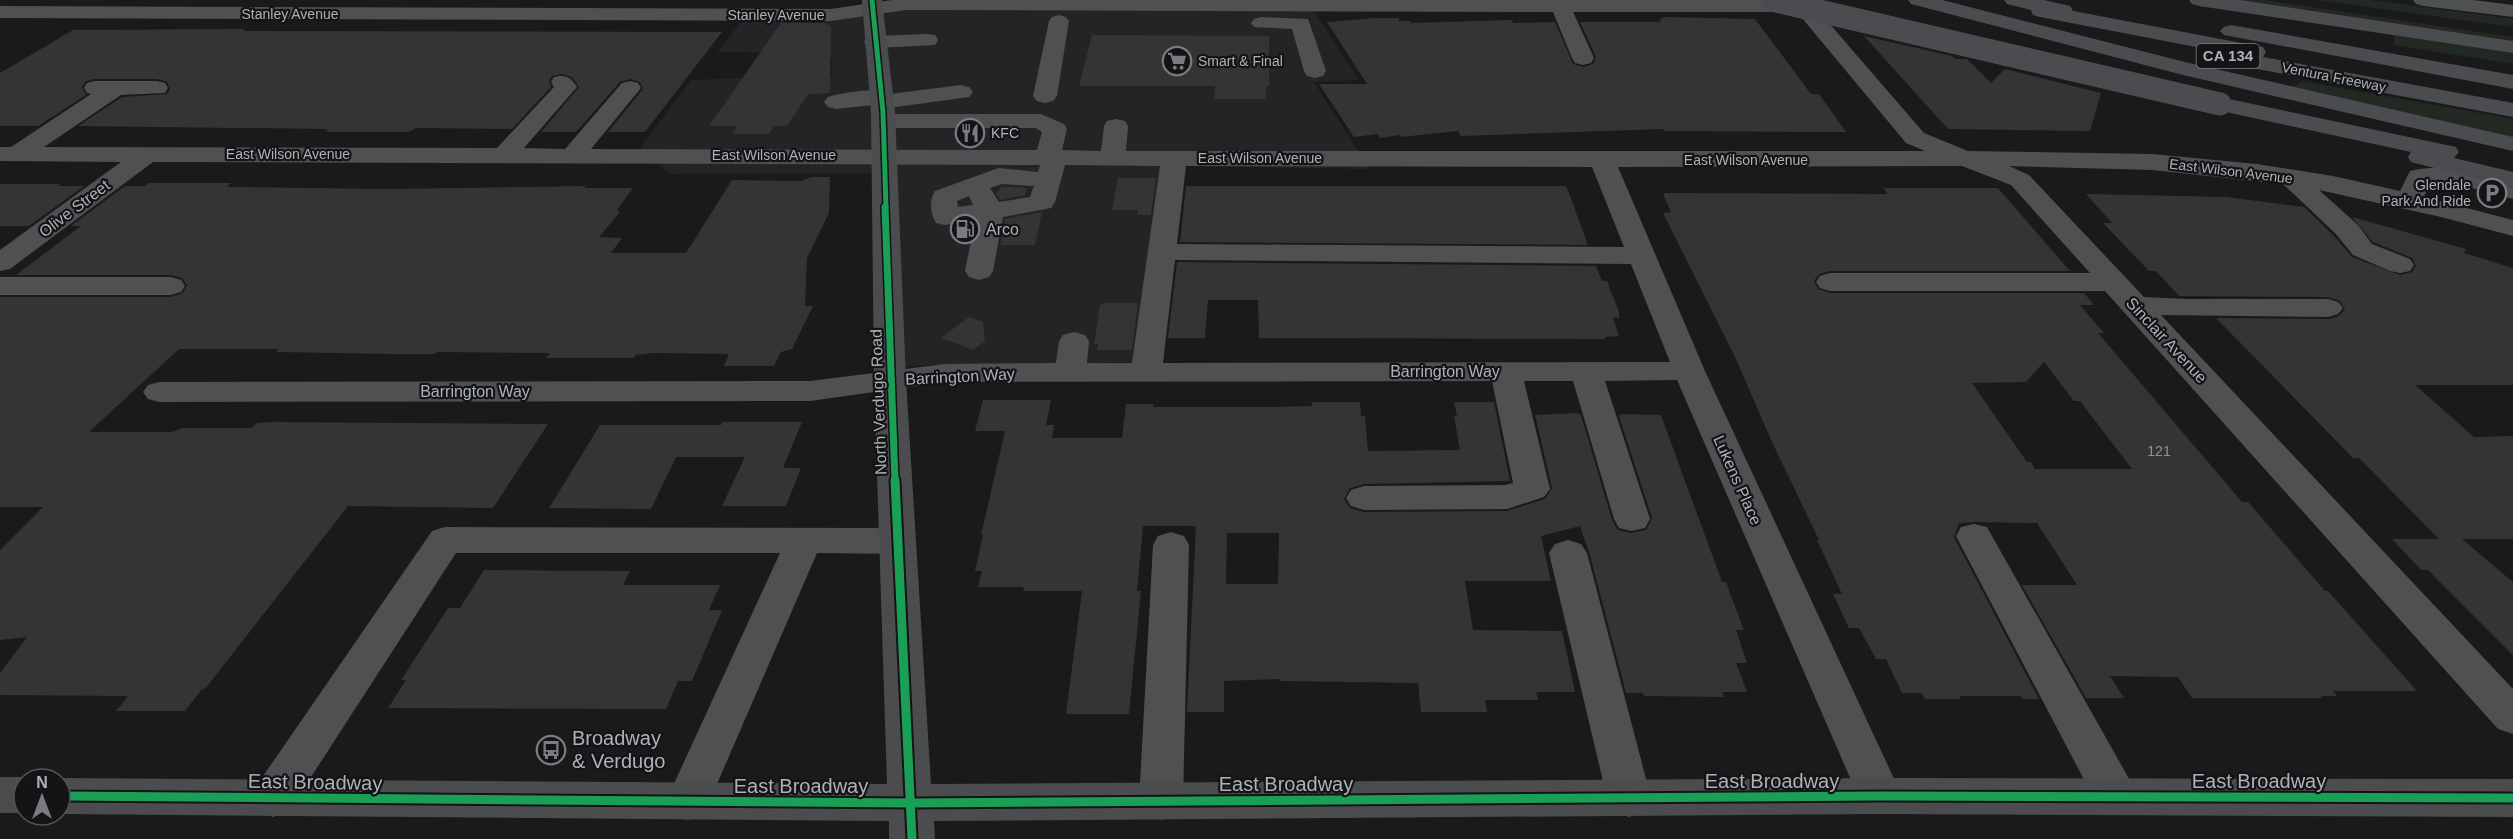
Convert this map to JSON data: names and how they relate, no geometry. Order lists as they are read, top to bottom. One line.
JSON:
{"streets":{"highway":["CA 134","Ventura Freeway"],"main road":["North Verdugo Road","East Broadway"],"street":["Stanley Avenue","East Wilson Avenue","Olive Street","Sinclair Avenue","Barrington Way","Lukens Place"]},"crossings":[["Stanley Avenue","Sinclair Avenue"],["Stanley Avenue","North Verdugo Road"],["East Wilson Avenue","Olive Street"],["East Wilson Avenue","Sinclair Avenue"],["East Wilson Avenue","North Verdugo Road"],["East Wilson Avenue","Lukens Place"],["Barrington Way","North Verdugo Road"],["Barrington Way","Lukens Place"],["North Verdugo Road","East Broadway"],["Lukens Place","East Broadway"]],"places":{"supermarket":["Smart & Final"],"restaurant":["KFC"],"parking":["Glendale Park And Ride"],"fuel station":["Arco"],"bus stop":["Broadway & Verdugo"]},"house_numbers":["121"],"north":"top"}
